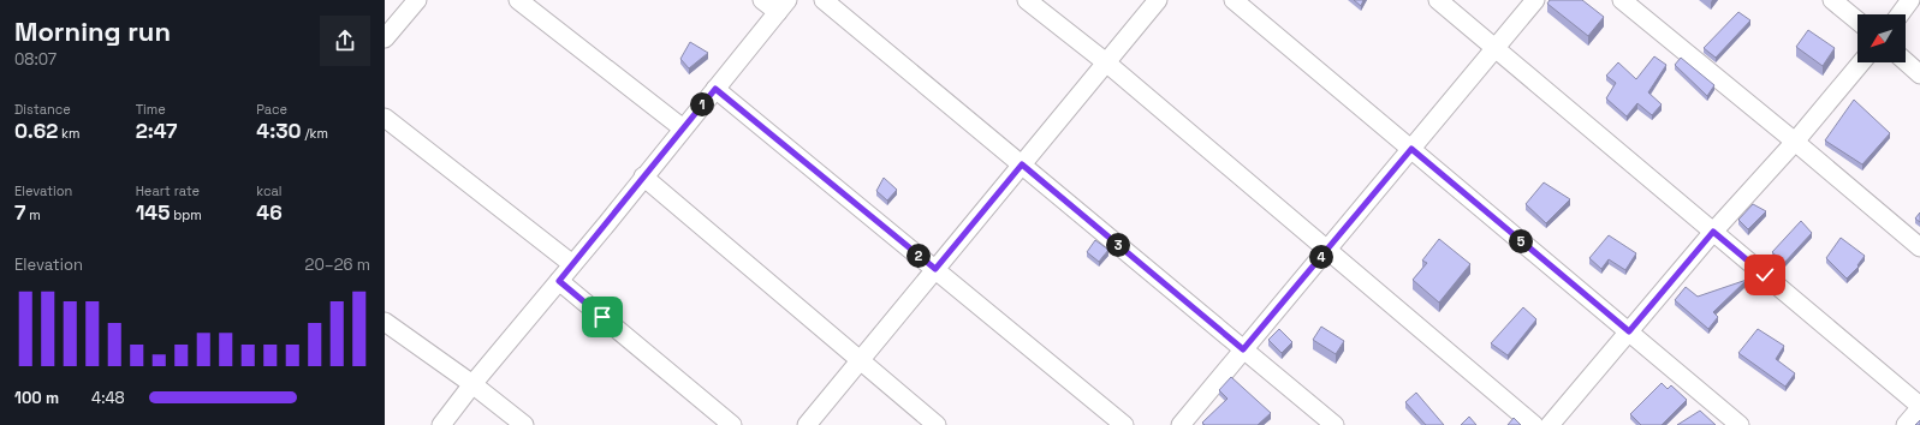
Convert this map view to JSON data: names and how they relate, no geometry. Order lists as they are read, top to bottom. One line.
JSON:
{"north":"bottom left","page":{"heading":["Morning run","08:07"],"stats":[["Distance","0.62 km"],["Time","2:47"],["Pace","4:30 /km"],["Elevation","7 m"],["Heart rate","145 bpm"],["kcal","46"]],"pins":["1","5","3","2","4"],"chart":["Elevation","20–26 m"],"list":[{"name":"100 m","note":"4:48"}]}}
